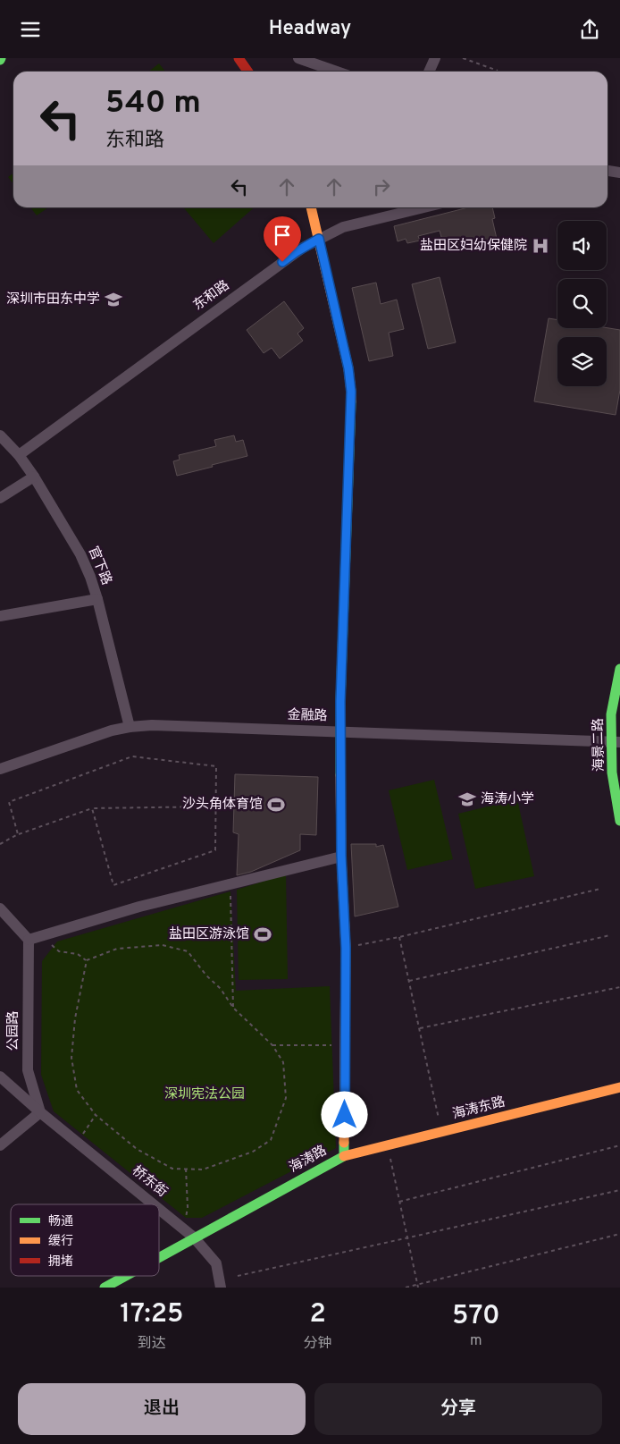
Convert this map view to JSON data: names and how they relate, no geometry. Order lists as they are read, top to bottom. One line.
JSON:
{"streets":{"street":["东和路","官下路","金融路","海景二路","公园路","海涛东路","海涛路","桥东街"]},"crossings":[["东和路","官下路"],["东和路","海涛路"],["官下路","金融路"],["金融路","海景二路"],["金融路","海涛路"],["公园路","桥东街"],["海涛东路","海涛路"],["海涛路","桥东街"]],"parks":["深圳宪法公园"],"places":{"hospital":["盐田区妇幼保健院"],"school or university":["深圳市田东中学","海涛小学"],"sports":["沙头角体育馆","盐田区游泳馆"]},"legend":["畅通","缓行","拥堵"],"page":{"header":"Headway","turn":["540 m","东和路"],"eta":["17:25","到达","2","分钟","570","m"],"buttons":["退出","分享"]}}
